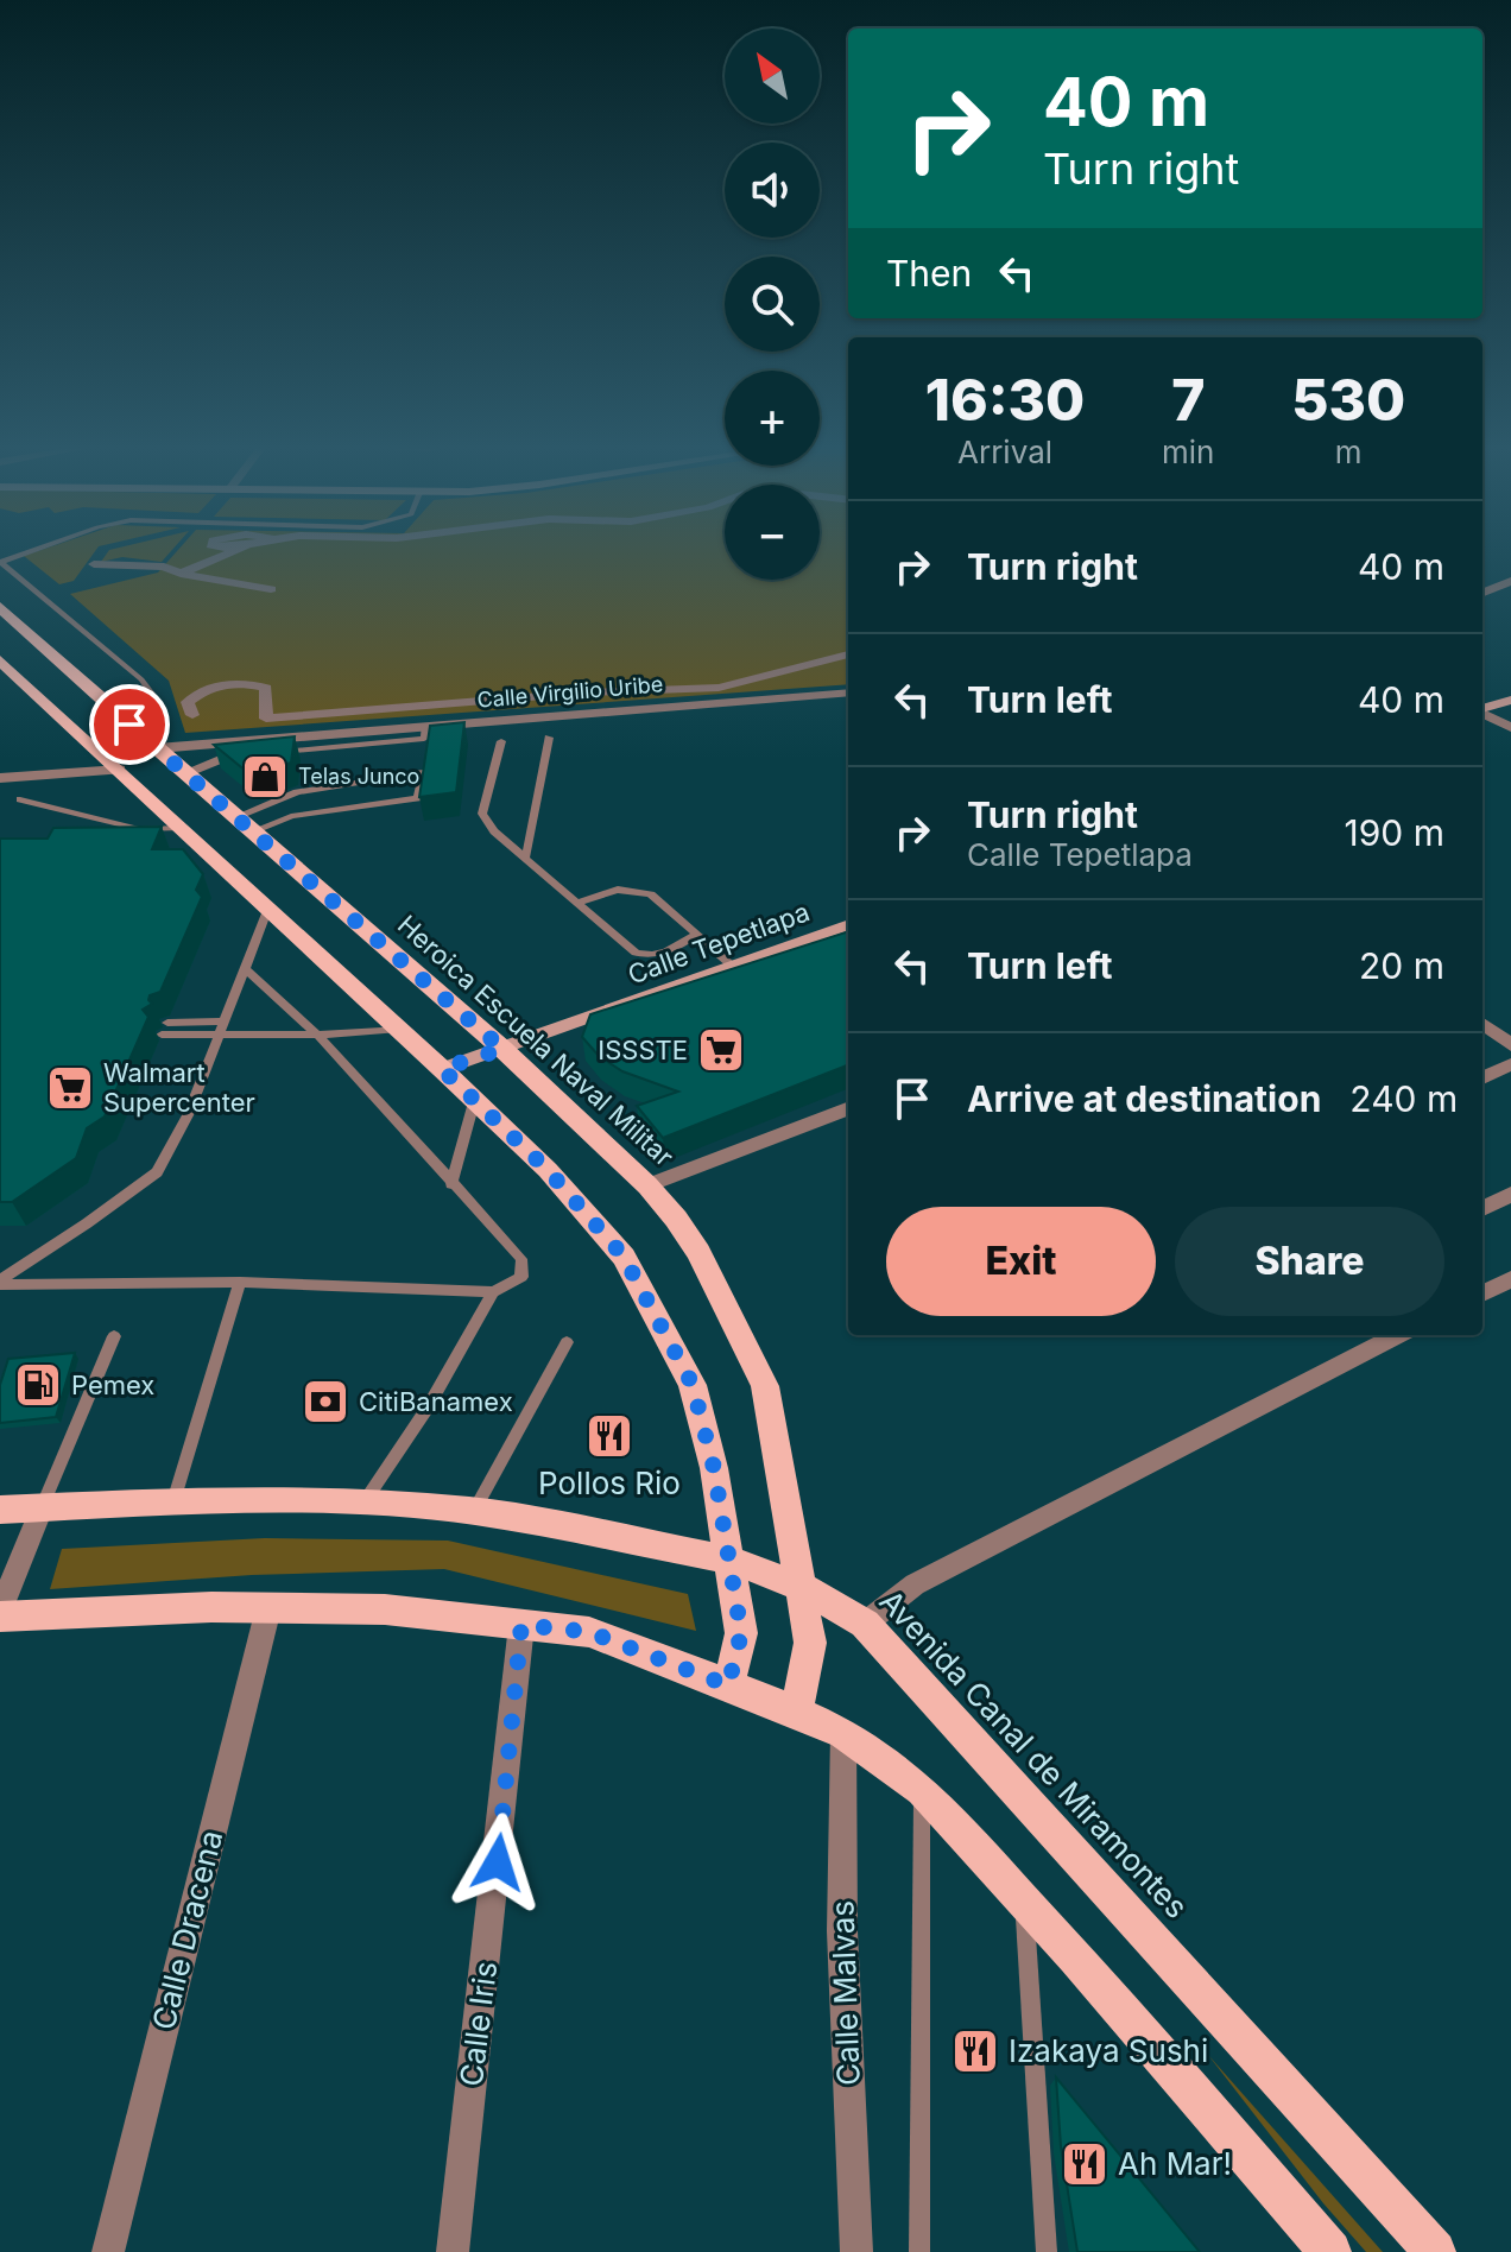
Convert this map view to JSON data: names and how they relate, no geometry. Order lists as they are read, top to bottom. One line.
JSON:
{"streets":{"main road":["Calle Tepetlapa","Heroica Escuela Naval Militar","Avenida Canal de Miramontes"],"street":["Calle Virgilio Uribe","Calle Dracena","Calle Malvas","Calle Iris"]},"crossings":[["Calle Virgilio Uribe","Heroica Escuela Naval Militar"],["Calle Tepetlapa","Heroica Escuela Naval Militar"],["Heroica Escuela Naval Militar","Avenida Canal de Miramontes"]],"places":{"shop":["Telas Junco"],"supermarket":["ISSSTE","Walmart Supercenter"],"fuel station":["Pemex"],"bank":["CitiBanamex"],"restaurant":["Pollos Rio","Izakaya Sushi","Ah Mar!"]},"north":"top left","page":{"map_buttons":["+","−"],"turn":["40 m","Turn right"],"then":"Then","eta":["16:30","Arrival","7","min","530","m"],"list":[{"name":"Turn right","value":"40 m"},{"name":"Turn left","value":"40 m"},{"name":"Turn right","note":"Calle Tepetlapa","value":"190 m"},{"name":"Turn left","value":"20 m"},{"name":"Arrive at destination","value":"240 m"}],"buttons":["Exit","Share"]}}
